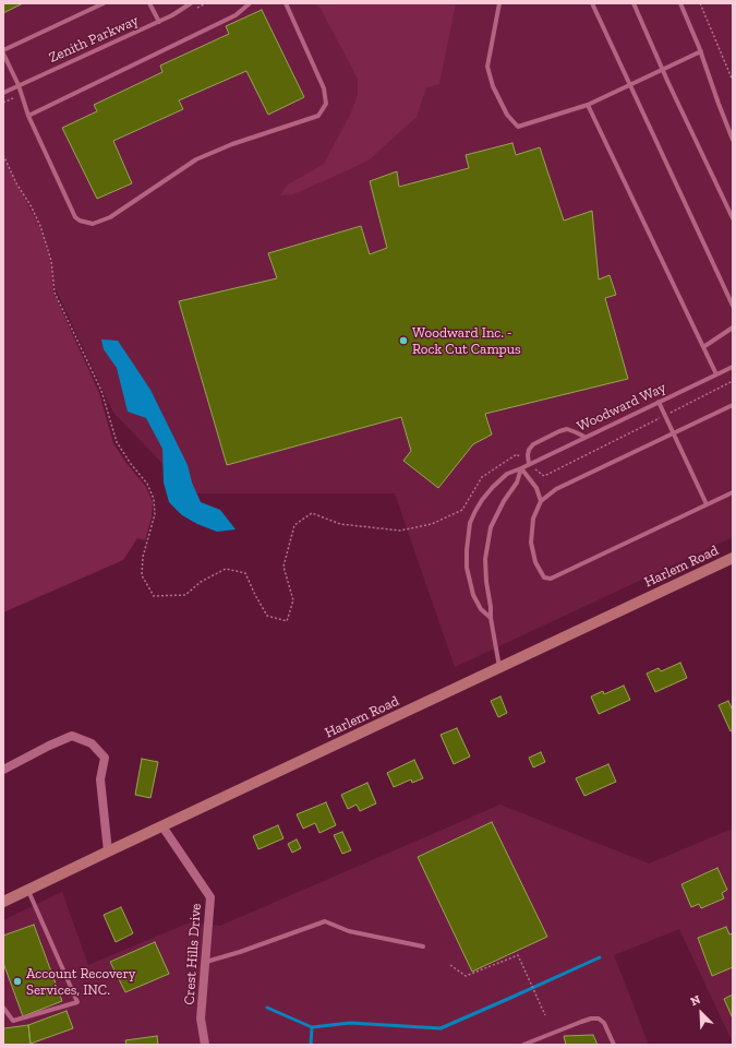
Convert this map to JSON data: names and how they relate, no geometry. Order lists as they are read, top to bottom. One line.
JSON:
{"streets":{"main road":["Harlem Road"],"street":["Crest Hills Drive"],"lane":["Zenith Parkway","Woodward Way"]},"crossings":[["Harlem Road","Crest Hills Drive"]],"places":["Woodward Inc. - Rock Cut Campus","Account Recovery Services, INC."],"north":"top left"}
